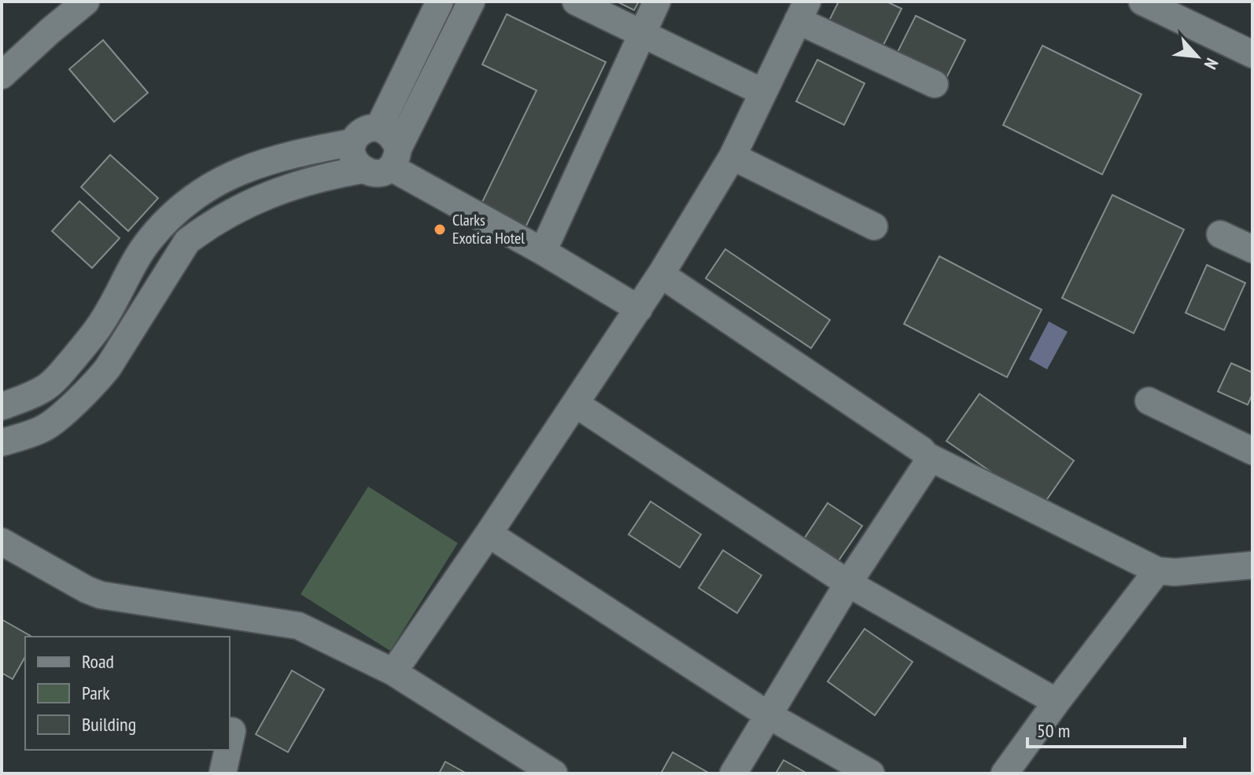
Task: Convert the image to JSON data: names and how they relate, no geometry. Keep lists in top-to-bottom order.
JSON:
{
  "places": ["Clarks Exotica Hotel"],
  "legend": ["Road", "Park", "Building"],
  "scale_bar": "50 m",
  "north": "bottom right"
}
